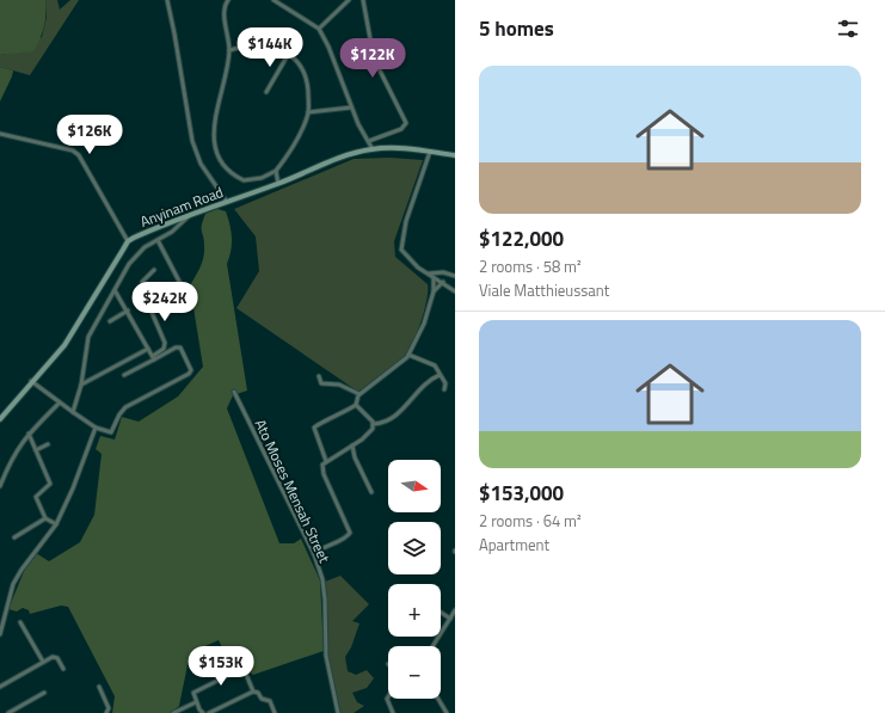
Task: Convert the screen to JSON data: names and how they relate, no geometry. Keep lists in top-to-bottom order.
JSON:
{
  "streets": {
    "street": ["Anyinam Road", "Ato Moses Mensah Street"]
  },
  "north": "right",
  "page": {
    "heading": "5 homes",
    "price": [
      "$144K",
      "$122K",
      "$126K",
      "$242K",
      "$153K"
    ],
    "list": [
      {
        "name": "$122,000",
        "note": "2 rooms · 58 m² · Viale Matthieussant"
      },
      {
        "name": "$153,000",
        "note": "2 rooms · 64 m² · Apartment"
      }
    ],
    "map_buttons": ["+", "−"]
  }
}
